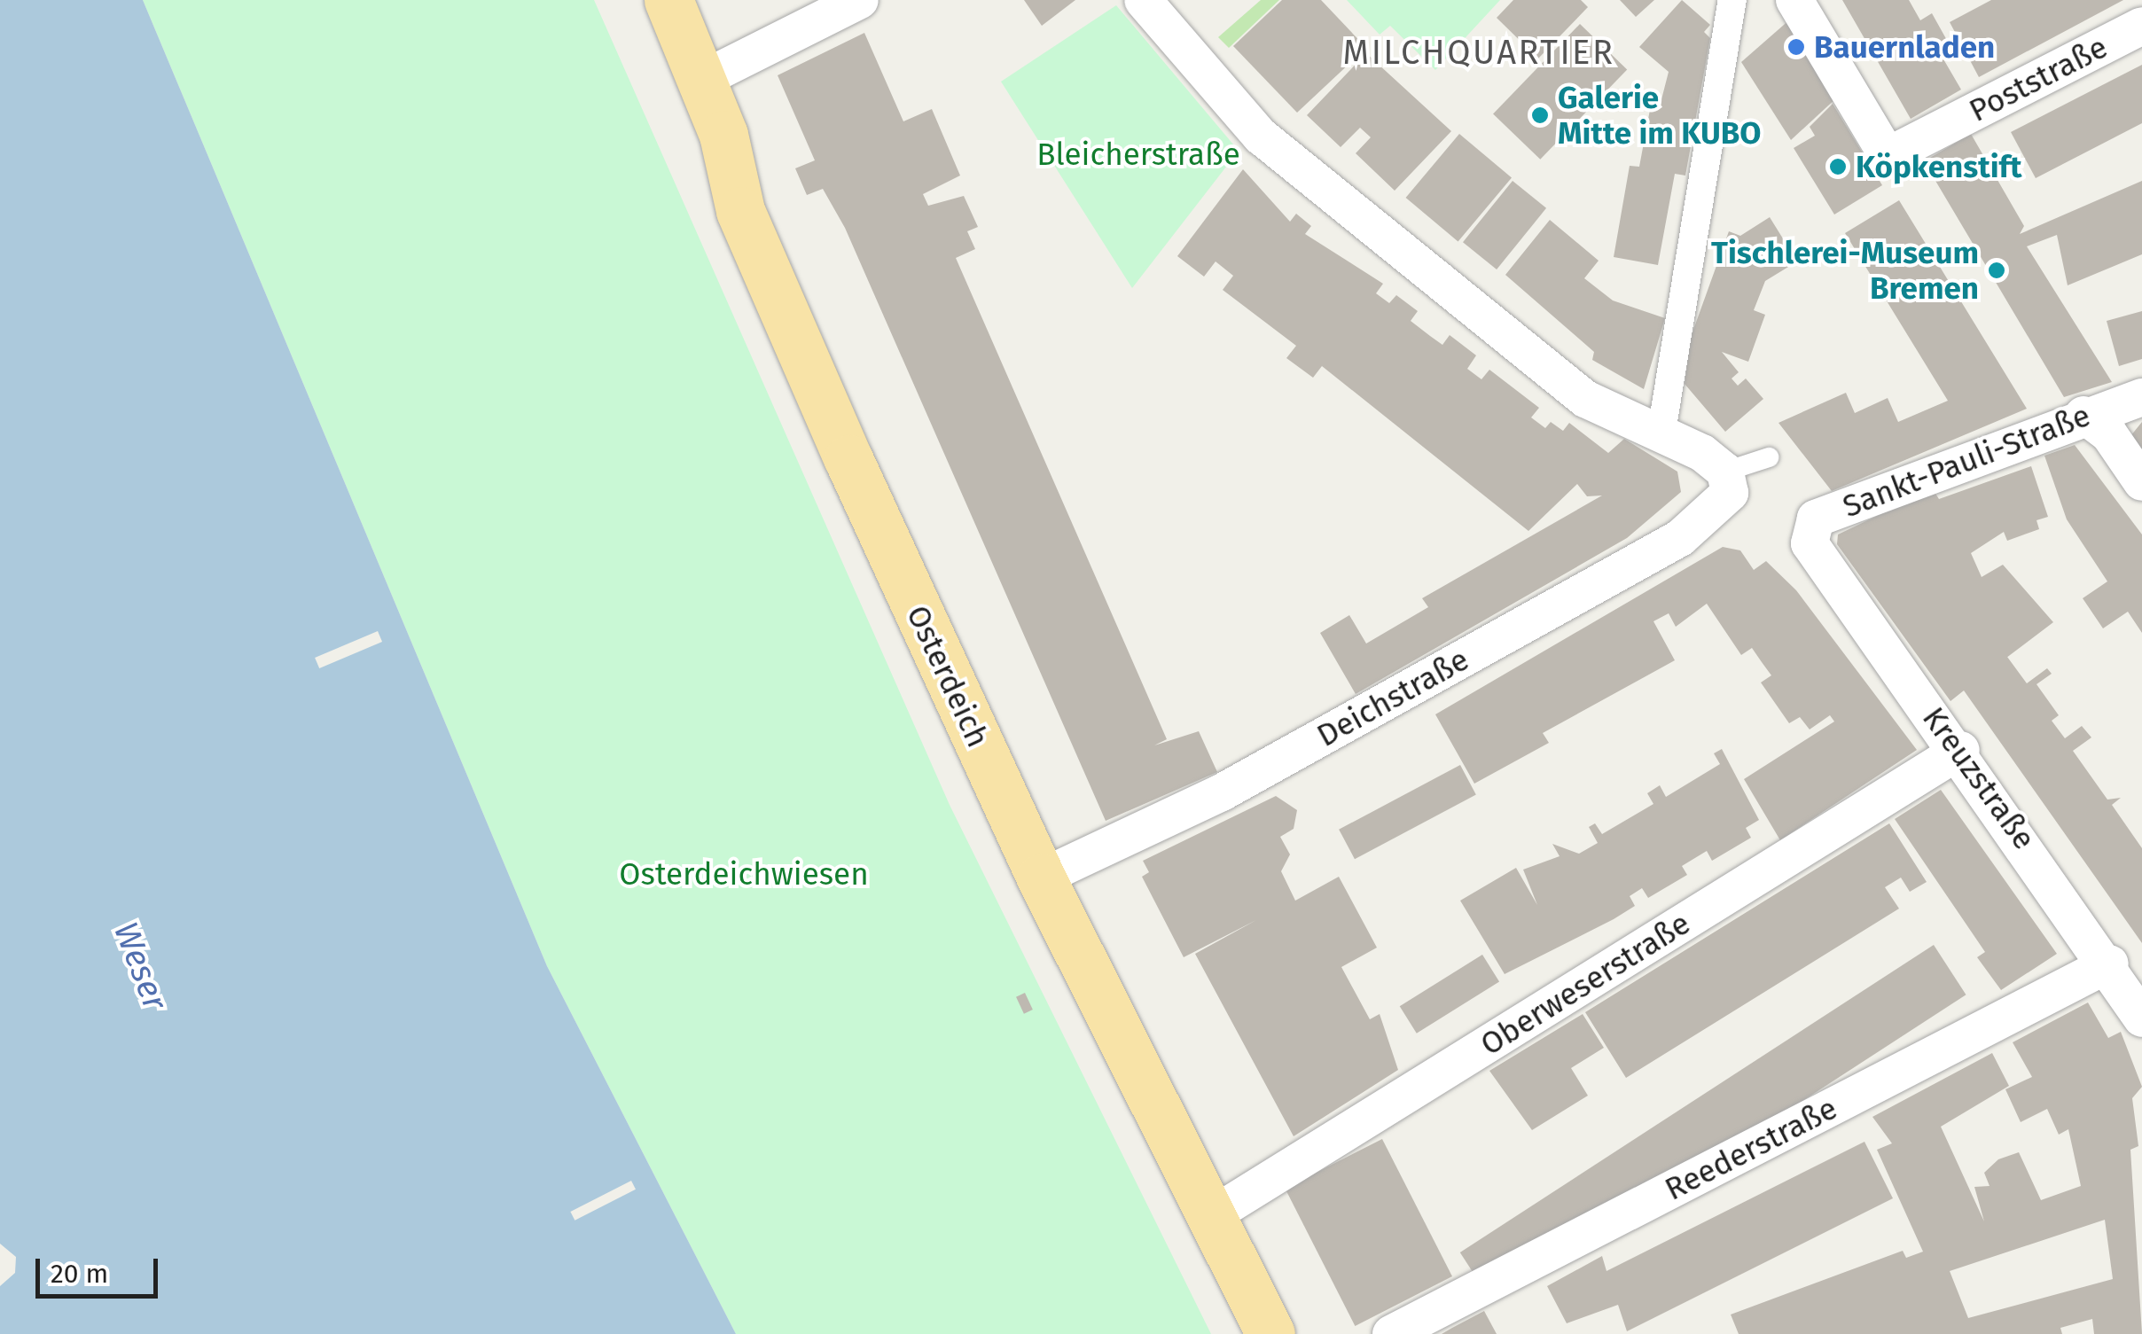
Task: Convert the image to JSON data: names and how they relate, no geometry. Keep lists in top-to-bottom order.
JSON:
{
  "streets": {
    "main road": ["Osterdeich"],
    "street": [
      "Poststraße",
      "Sankt-Pauli-Straße",
      "Deichstraße",
      "Kreuzstraße",
      "Oberweserstraße",
      "Reederstraße"
    ]
  },
  "crossings": [
    ["Sankt-Pauli-Straße", "Kreuzstraße"],
    ["Osterdeich", "Deichstraße"],
    ["Osterdeich", "Oberweserstraße"],
    ["Kreuzstraße", "Oberweserstraße"],
    ["Kreuzstraße", "Reederstraße"]
  ],
  "districts": ["MILCHQUARTIER"],
  "water": ["Weser"],
  "parks": ["Bleicherstraße", "Osterdeichwiesen"],
  "places": [
    "Bauernladen",
    "Galerie Mitte im KUBO",
    "Köpkenstift",
    "Tischlerei-Museum Bremen"
  ],
  "scale_bar": "20 m"
}
